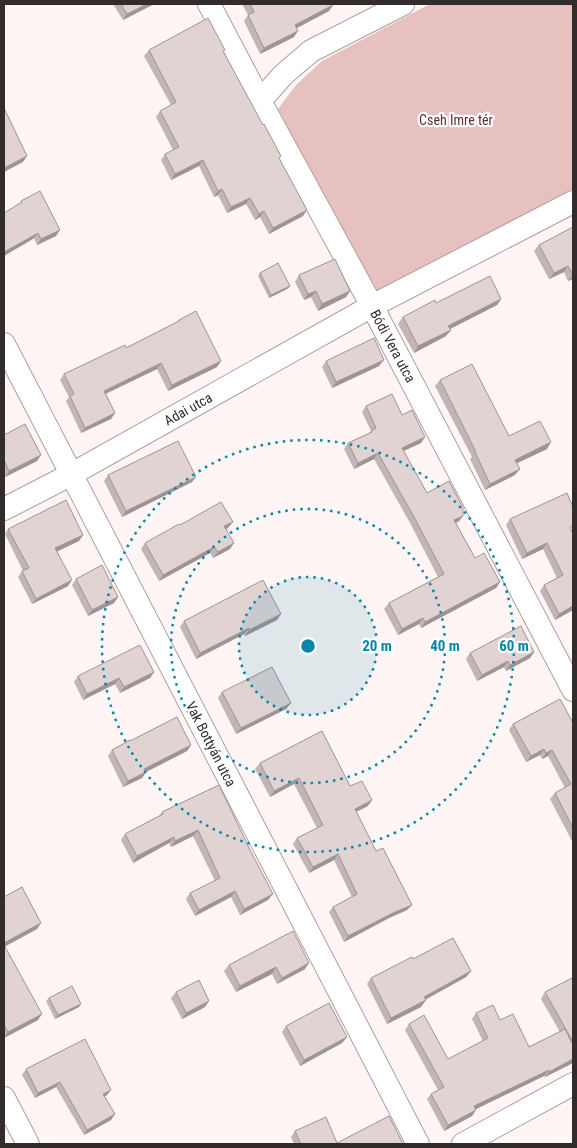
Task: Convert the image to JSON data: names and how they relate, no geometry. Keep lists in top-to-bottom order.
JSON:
{
  "streets": {
    "street": ["Bódi Vera utca", "Adai utca", "Vak Bottyán utca"]
  },
  "crossings": [
    ["Bódi Vera utca", "Adai utca"],
    ["Adai utca", "Vak Bottyán utca"]
  ],
  "parks": ["Cseh Imre tér"],
  "rings": ["20 m", "40 m", "60 m"]
}
